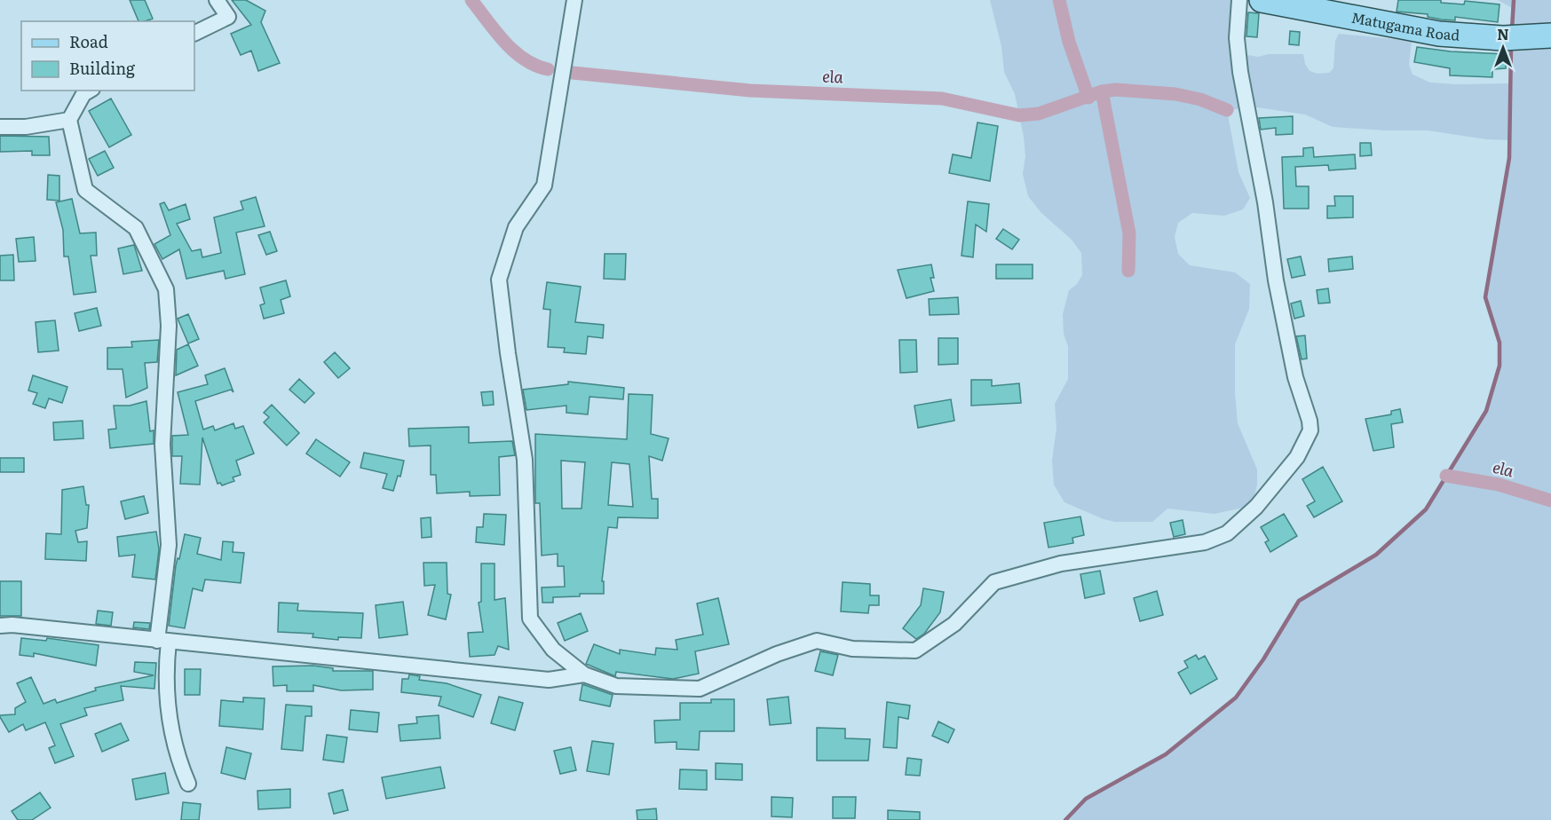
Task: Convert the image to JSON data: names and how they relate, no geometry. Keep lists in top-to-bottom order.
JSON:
{
  "streets": {
    "main road": ["Matugama Road"]
  },
  "water": ["ela"],
  "legend": ["Road", "Building"],
  "north": "top"
}
